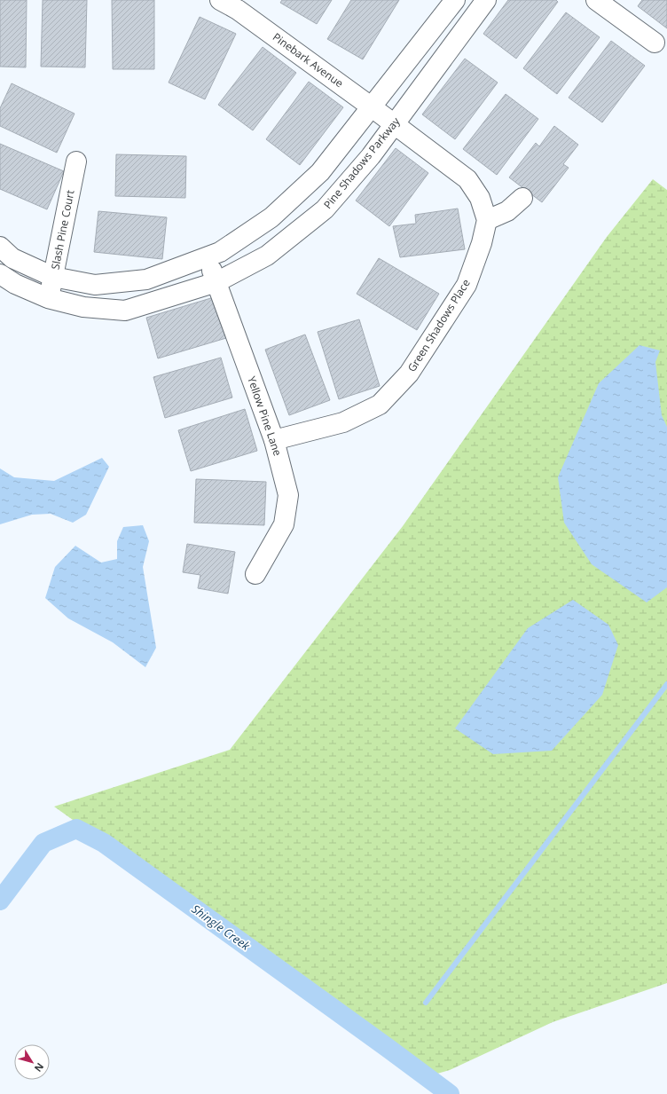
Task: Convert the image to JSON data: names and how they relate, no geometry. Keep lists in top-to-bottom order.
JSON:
{
  "streets": {
    "lane": [
      "Pinebark Avenue",
      "Pine Shadows Parkway",
      "Slash Pine Court",
      "Green Shadows Place",
      "Yellow Pine Lane"
    ]
  },
  "crossings": [
    ["Pinebark Avenue", "Pine Shadows Parkway"],
    ["Pine Shadows Parkway", "Slash Pine Court"],
    ["Pine Shadows Parkway", "Yellow Pine Lane"],
    ["Green Shadows Place", "Yellow Pine Lane"]
  ],
  "water": ["Shingle Creek"],
  "north": "bottom right"
}
